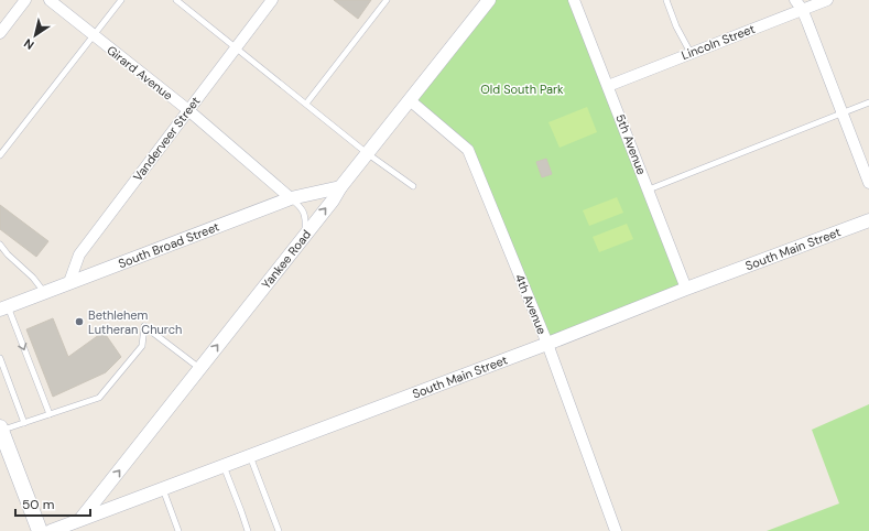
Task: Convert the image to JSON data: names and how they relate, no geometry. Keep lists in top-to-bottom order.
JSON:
{
  "streets": {
    "street": [
      "Lincoln Street",
      "Girard Avenue",
      "Vanderveer Street",
      "5th Avenue",
      "South Broad Street",
      "South Main Street",
      "Yankee Road",
      "4th Avenue"
    ]
  },
  "crossings": [
    ["Lincoln Street", "5th Avenue"],
    ["Girard Avenue", "Vanderveer Street"],
    ["Girard Avenue", "South Broad Street"],
    ["Vanderveer Street", "South Broad Street"],
    ["5th Avenue", "South Main Street"],
    ["South Broad Street", "Yankee Road"],
    ["South Main Street", "Yankee Road"],
    ["South Main Street", "4th Avenue"],
    ["Yankee Road", "4th Avenue"]
  ],
  "one_way": ["Yankee Road"],
  "parks": ["Old South Park"],
  "places": ["Bethlehem Lutheran Church"],
  "scale_bar": "50 m",
  "north": "bottom left"
}
